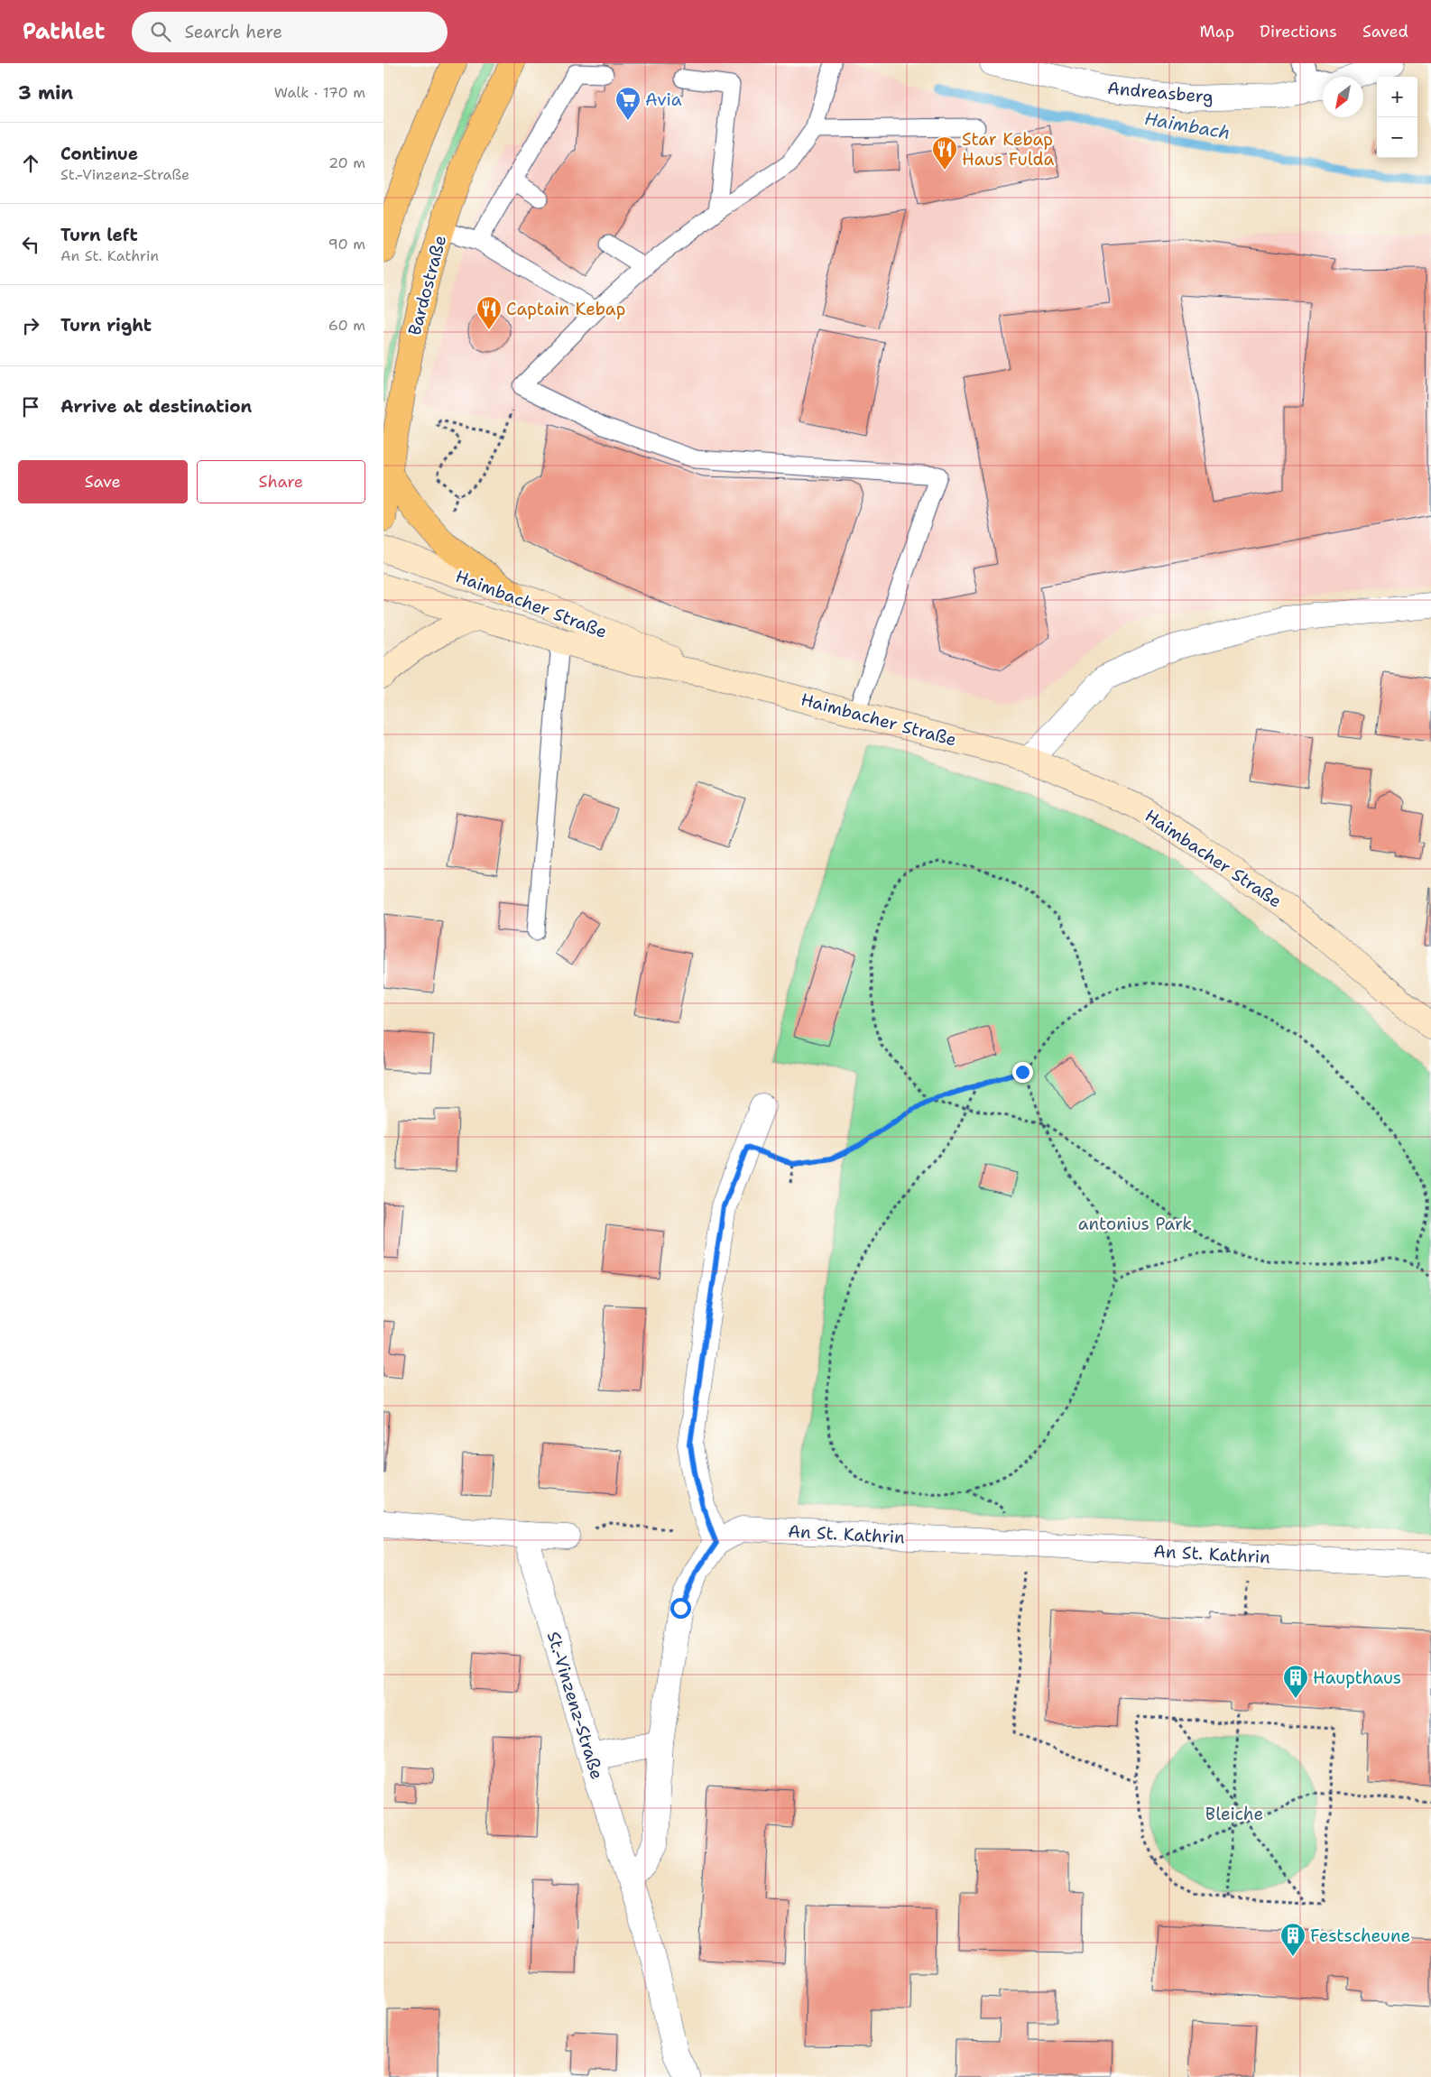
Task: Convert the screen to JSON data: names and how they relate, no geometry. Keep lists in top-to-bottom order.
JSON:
{
  "streets": {
    "main road": ["Bardostraße", "Haimbacher Straße"],
    "street": ["Andreasberg", "An St. Kathrin", "St.-Vinzenz-Straße"]
  },
  "water": ["Haimbach"],
  "parks": ["antonius Park", "Bleiche"],
  "places": {
    "supermarket": ["Avia"],
    "restaurant": ["Star Kebap Haus Fulda", "Captain Kebap"],
    "building": ["Haupthaus", "Festscheune"]
  },
  "north": "bottom left",
  "page": {
    "header": "Pathlet",
    "search": "Search here",
    "nav": ["Map", "Directions", "Saved"],
    "heading": ["3 min", "Walk · 170 m"],
    "map_buttons": ["+", "−"],
    "list": [
      ["Continue", "St.-Vinzenz-Straße", "20 m"],
      ["Turn left", "An St. Kathrin", "90 m"],
      ["Turn right", "60 m"],
      "Arrive at destination"
    ],
    "buttons": ["Save", "Share"]
  }
}
